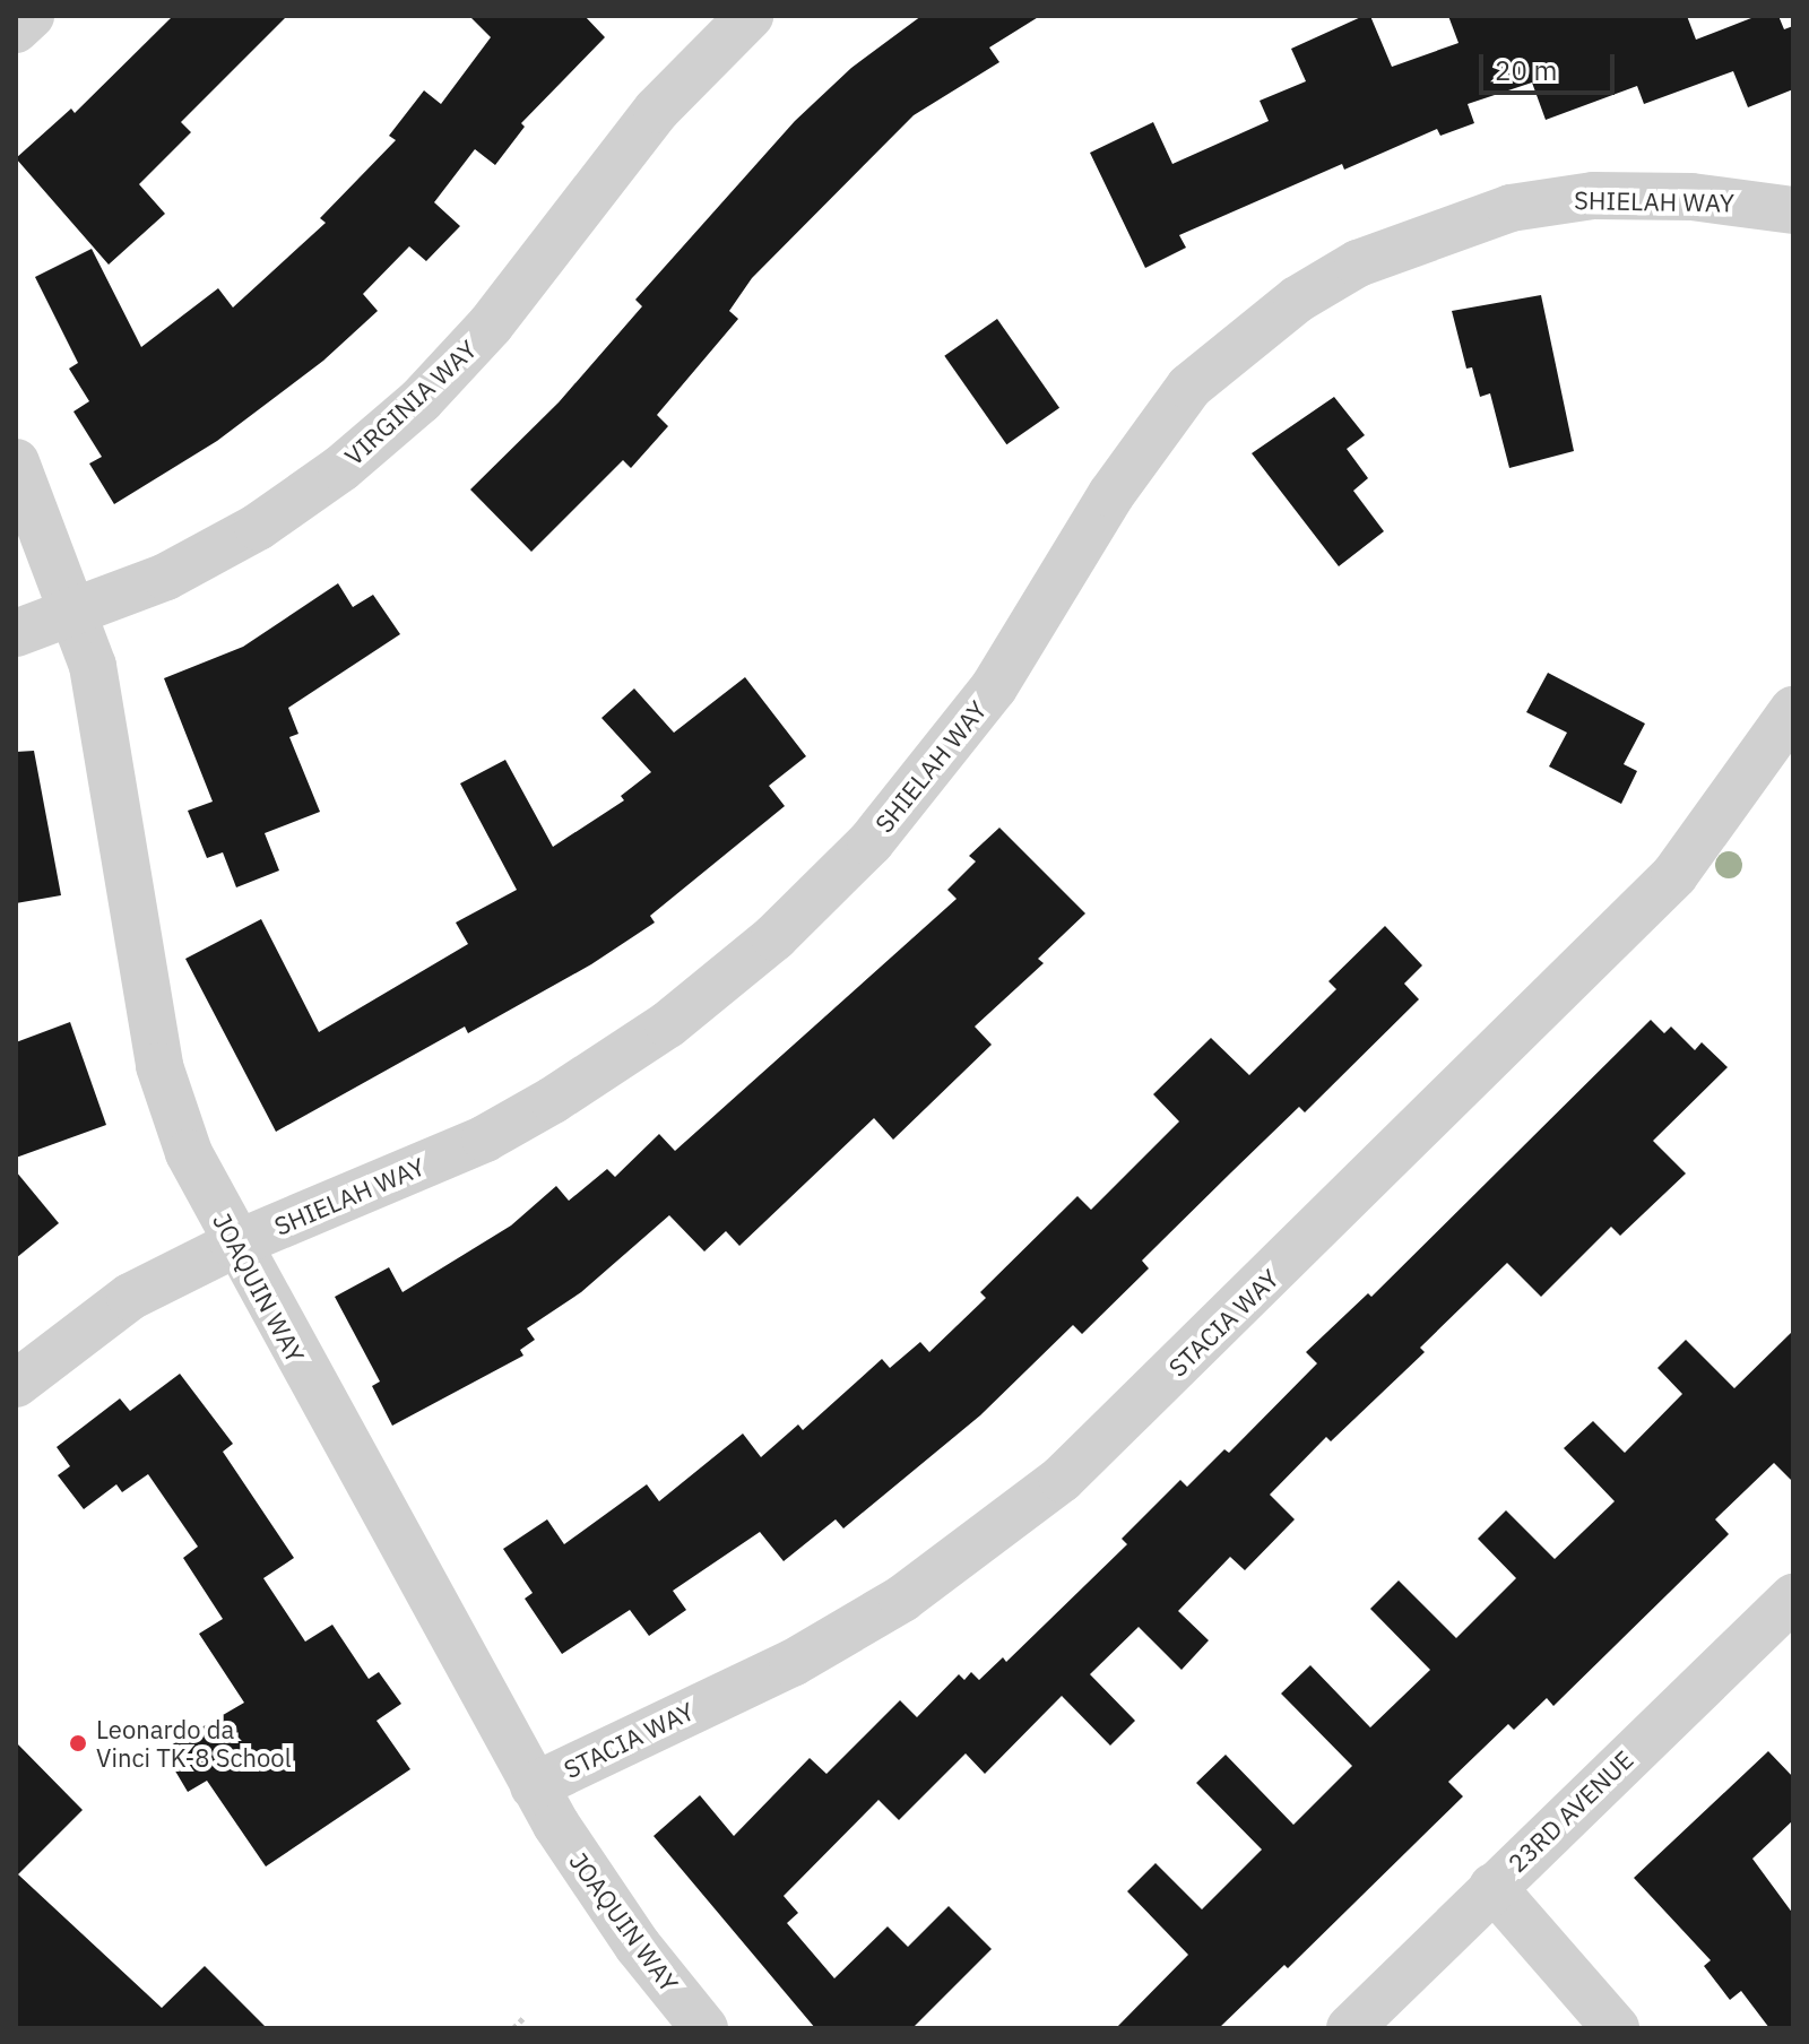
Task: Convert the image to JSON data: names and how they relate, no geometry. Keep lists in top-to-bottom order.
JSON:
{
  "streets": {
    "street": [
      "SHIELAH WAY",
      "VIRGINIA WAY",
      "JOAQUIN WAY",
      "STACIA WAY",
      "23RD AVENUE"
    ]
  },
  "crossings": [
    ["SHIELAH WAY", "JOAQUIN WAY"],
    ["VIRGINIA WAY", "JOAQUIN WAY"],
    ["JOAQUIN WAY", "STACIA WAY"]
  ],
  "places": ["Leonardo da Vinci TK-8 School"],
  "scale_bar": "20 m"
}
